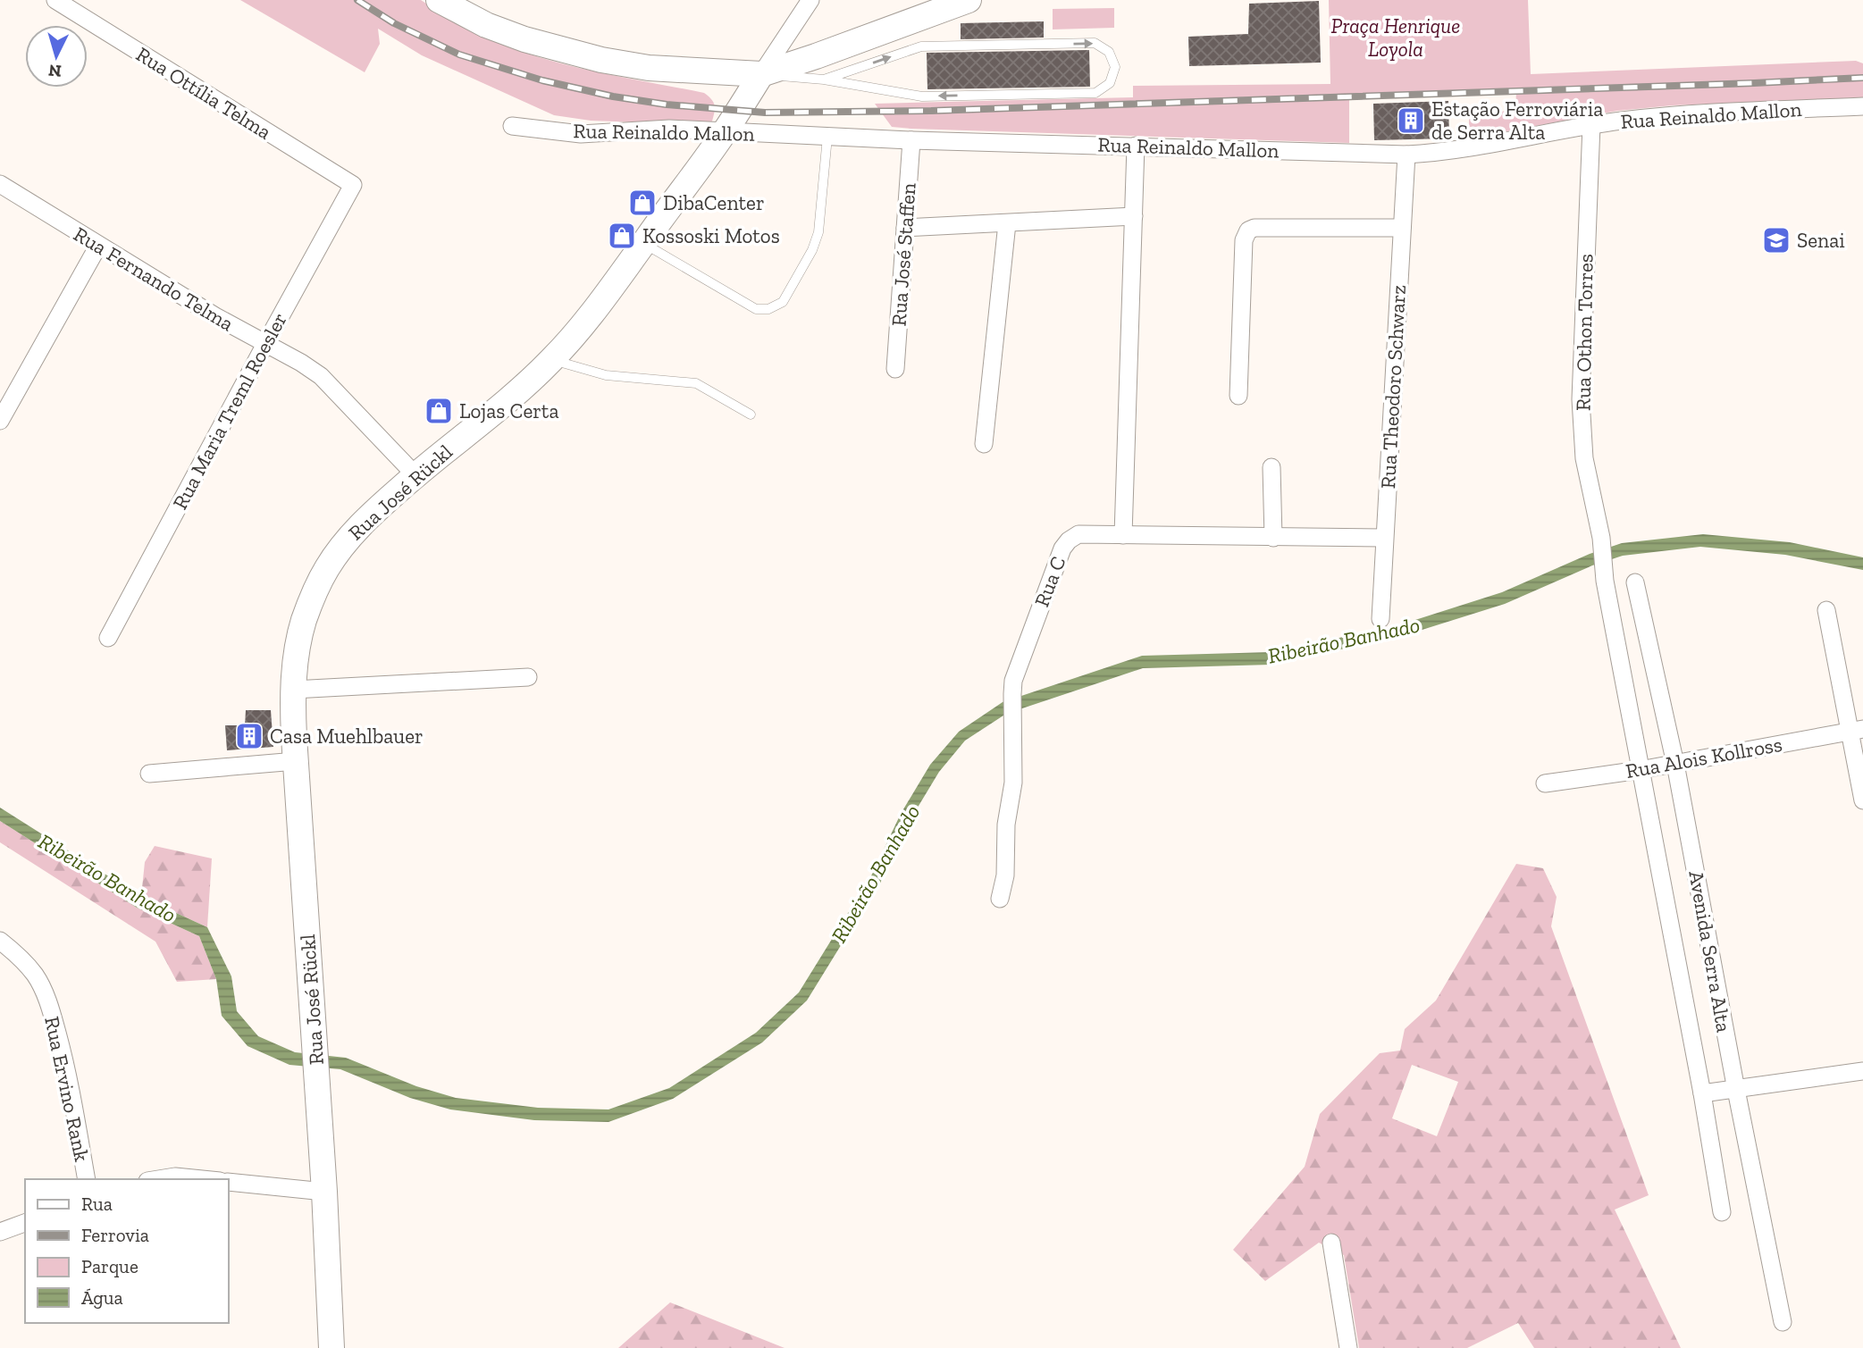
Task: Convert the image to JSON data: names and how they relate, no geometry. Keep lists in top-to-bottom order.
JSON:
{
  "streets": {
    "main road": ["Rua José Rückl"],
    "street": [
      "Rua Ottília Telma",
      "Rua Reinaldo Mallon",
      "Rua José Staffen",
      "Rua Fernando Telma",
      "Rua Othon Torres",
      "Rua Theodoro Schwarz",
      "Rua Maria Treml Roesler",
      "Rua C",
      "Rua Alois Kollross",
      "Avenida Serra Alta",
      "Rua Ervino Rank"
    ]
  },
  "crossings": [
    ["Rua Ottília Telma", "Rua Maria Treml Roesler"],
    ["Rua Reinaldo Mallon", "Rua José Staffen"],
    ["Rua Reinaldo Mallon", "Rua Othon Torres"],
    ["Rua Reinaldo Mallon", "Rua Theodoro Schwarz"],
    ["Rua Reinaldo Mallon", "Rua José Rückl"],
    ["Rua Fernando Telma", "Rua Maria Treml Roesler"],
    ["Rua Fernando Telma", "Rua José Rückl"],
    ["Rua Othon Torres", "Avenida Serra Alta"],
    ["Rua Theodoro Schwarz", "Rua C"],
    ["Rua Alois Kollross", "Avenida Serra Alta"]
  ],
  "water": ["Ribeirão Banhado"],
  "parks": ["Praça Henrique Loyola"],
  "places": {
    "building": ["Estação Ferroviária de Serra Alta", "Casa Muehlbauer"],
    "shop": ["DibaCenter", "Kossoski Motos", "Lojas Certa"],
    "school or university": ["Senai"]
  },
  "legend": [
    "Rua",
    "Ferrovia",
    "Parque",
    "Água"
  ],
  "north": "bottom"
}
